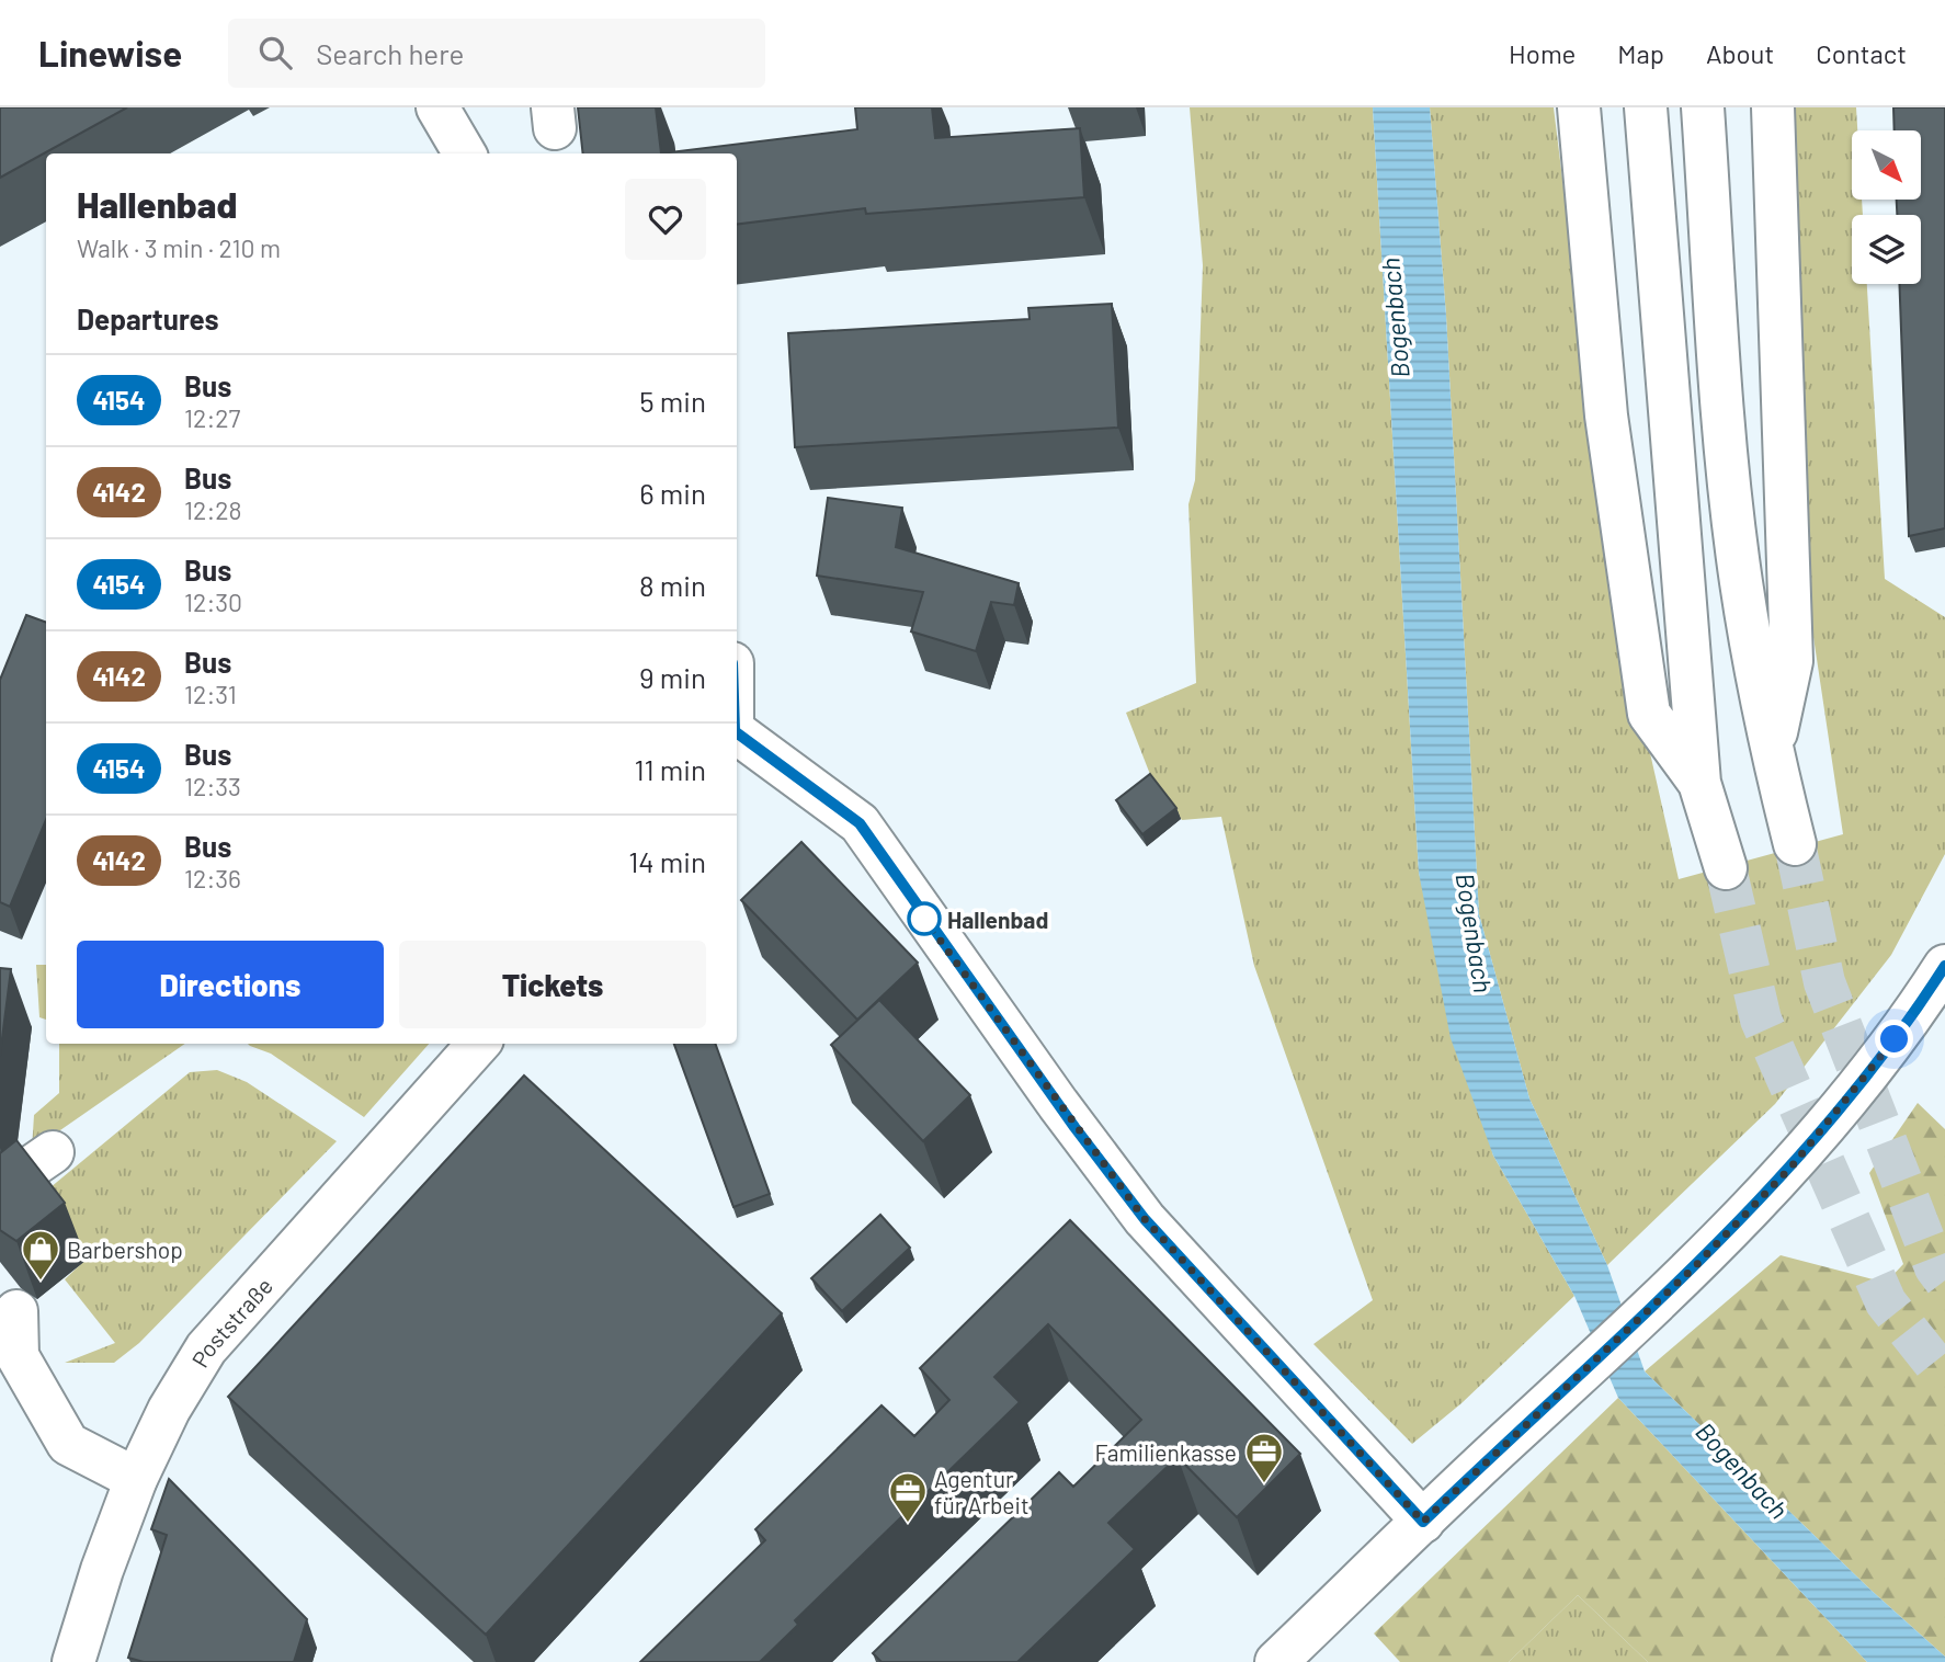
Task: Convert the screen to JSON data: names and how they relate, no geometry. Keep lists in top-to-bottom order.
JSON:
{
  "streets": {
    "main road": ["Poststraße"]
  },
  "water": ["Bogenbach"],
  "places": {
    "other": ["Hallenbad"],
    "shop": ["Barbershop"],
    "office": ["Familienkasse", "Agentur für Arbeit"]
  },
  "lines": ["bus line 4154"],
  "north": "bottom right",
  "page": {
    "header": "Linewise",
    "search": "Search here",
    "nav": [
      "Home",
      "Map",
      "About",
      "Contact"
    ],
    "heading": [
      ["Hallenbad", "Walk · 3 min · 210 m"],
      "Departures"
    ],
    "list": [
      {
        "mark": "4154",
        "name": "Bus",
        "note": "12:27",
        "value": "5 min"
      },
      {
        "mark": "4142",
        "name": "Bus",
        "note": "12:28",
        "value": "6 min"
      },
      {
        "mark": "4154",
        "name": "Bus",
        "note": "12:30",
        "value": "8 min"
      },
      {
        "mark": "4142",
        "name": "Bus",
        "note": "12:31",
        "value": "9 min"
      },
      {
        "mark": "4154",
        "name": "Bus",
        "note": "12:33",
        "value": "11 min"
      },
      {
        "mark": "4142",
        "name": "Bus",
        "note": "12:36",
        "value": "14 min"
      }
    ],
    "buttons": ["Directions", "Tickets"]
  }
}
